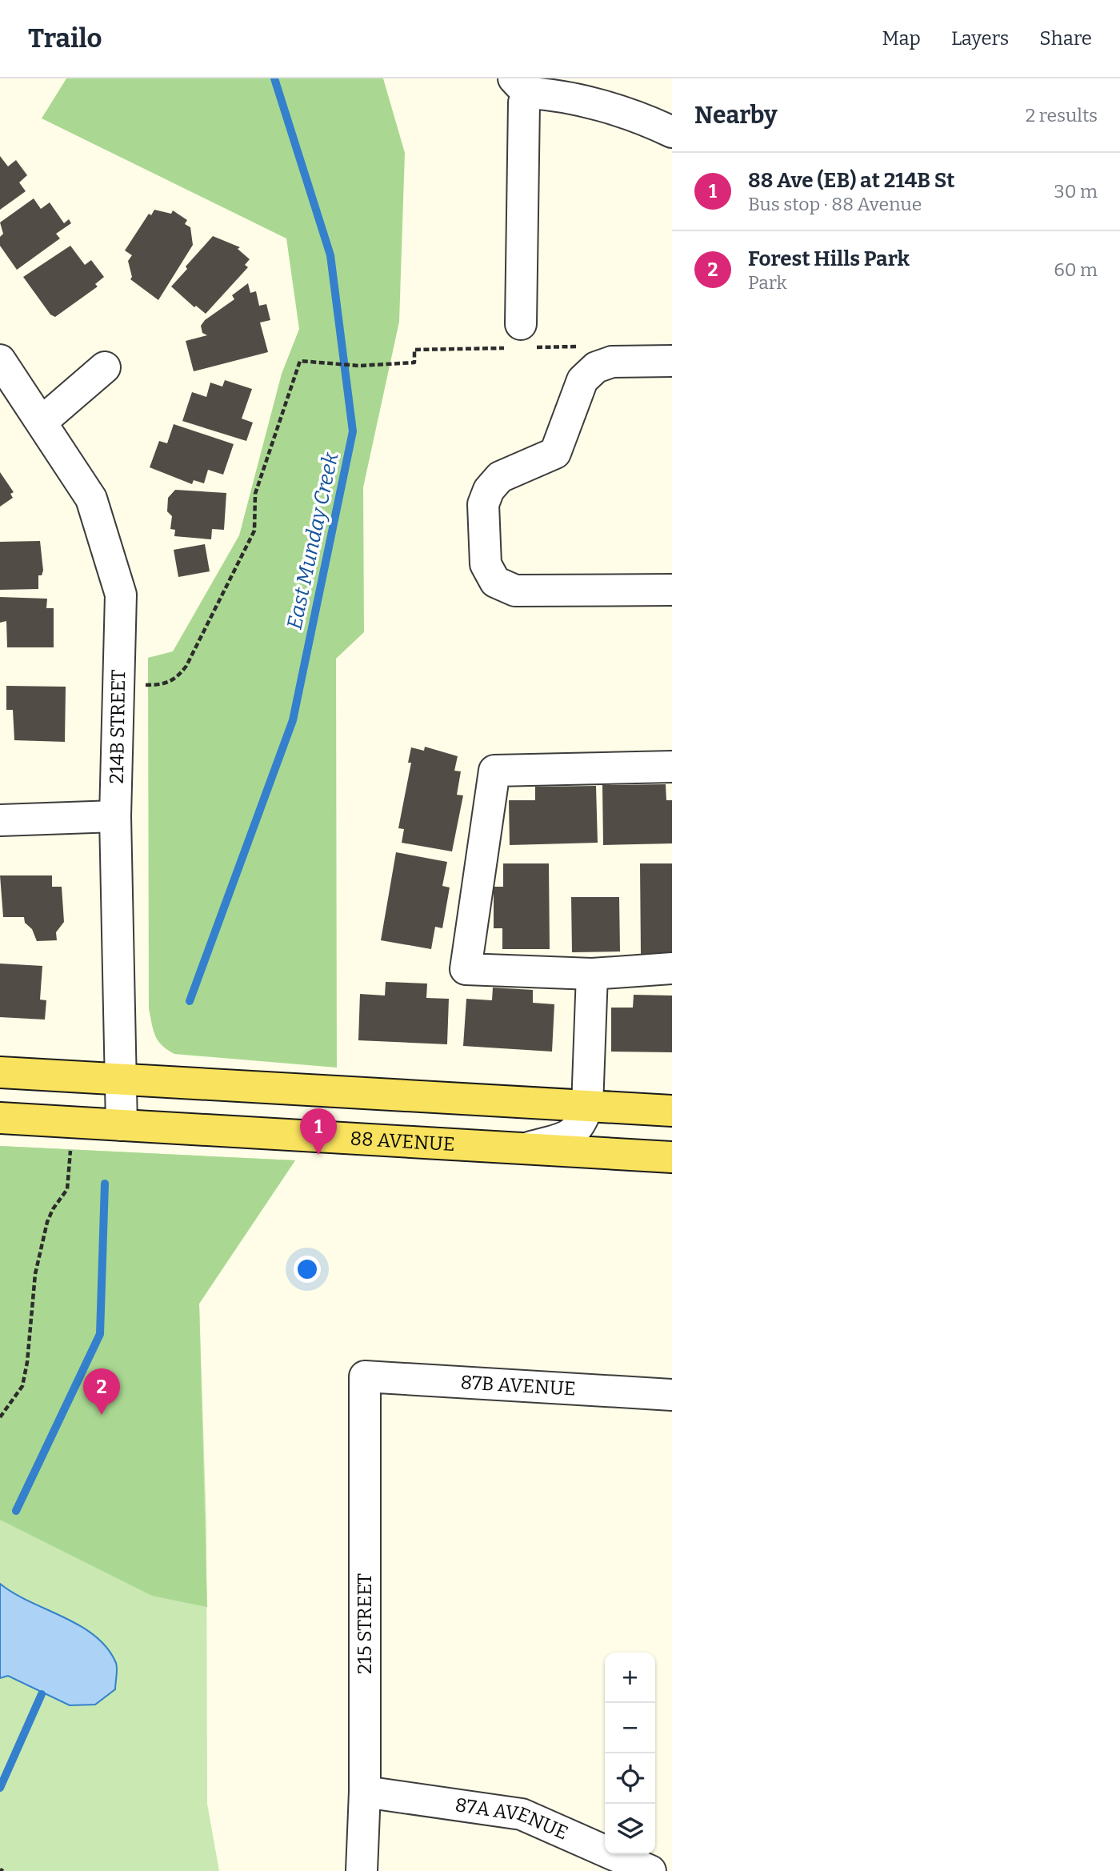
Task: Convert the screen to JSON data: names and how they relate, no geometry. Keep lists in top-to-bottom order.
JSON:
{
  "streets": {
    "main road": ["88 AVENUE"],
    "street": [
      "214B STREET",
      "87B AVENUE",
      "215 STREET",
      "87A AVENUE"
    ]
  },
  "crossings": [
    ["214B STREET", "88 AVENUE"],
    ["87B AVENUE", "215 STREET"],
    ["215 STREET", "87A AVENUE"]
  ],
  "water": ["East Munday Creek"],
  "page": {
    "header": "Trailo",
    "nav": ["Map", "Layers", "Share"],
    "heading": ["Nearby", "2 results"],
    "list": [
      {
        "mark": "1",
        "name": "88 Ave (EB) at 214B St",
        "note": "Bus stop · 88 Avenue",
        "value": "30 m"
      },
      {
        "mark": "2",
        "name": "Forest Hills Park",
        "note": "Park",
        "value": "60 m"
      }
    ],
    "pins": ["1", "2"],
    "map_buttons": ["+", "−"]
  }
}
